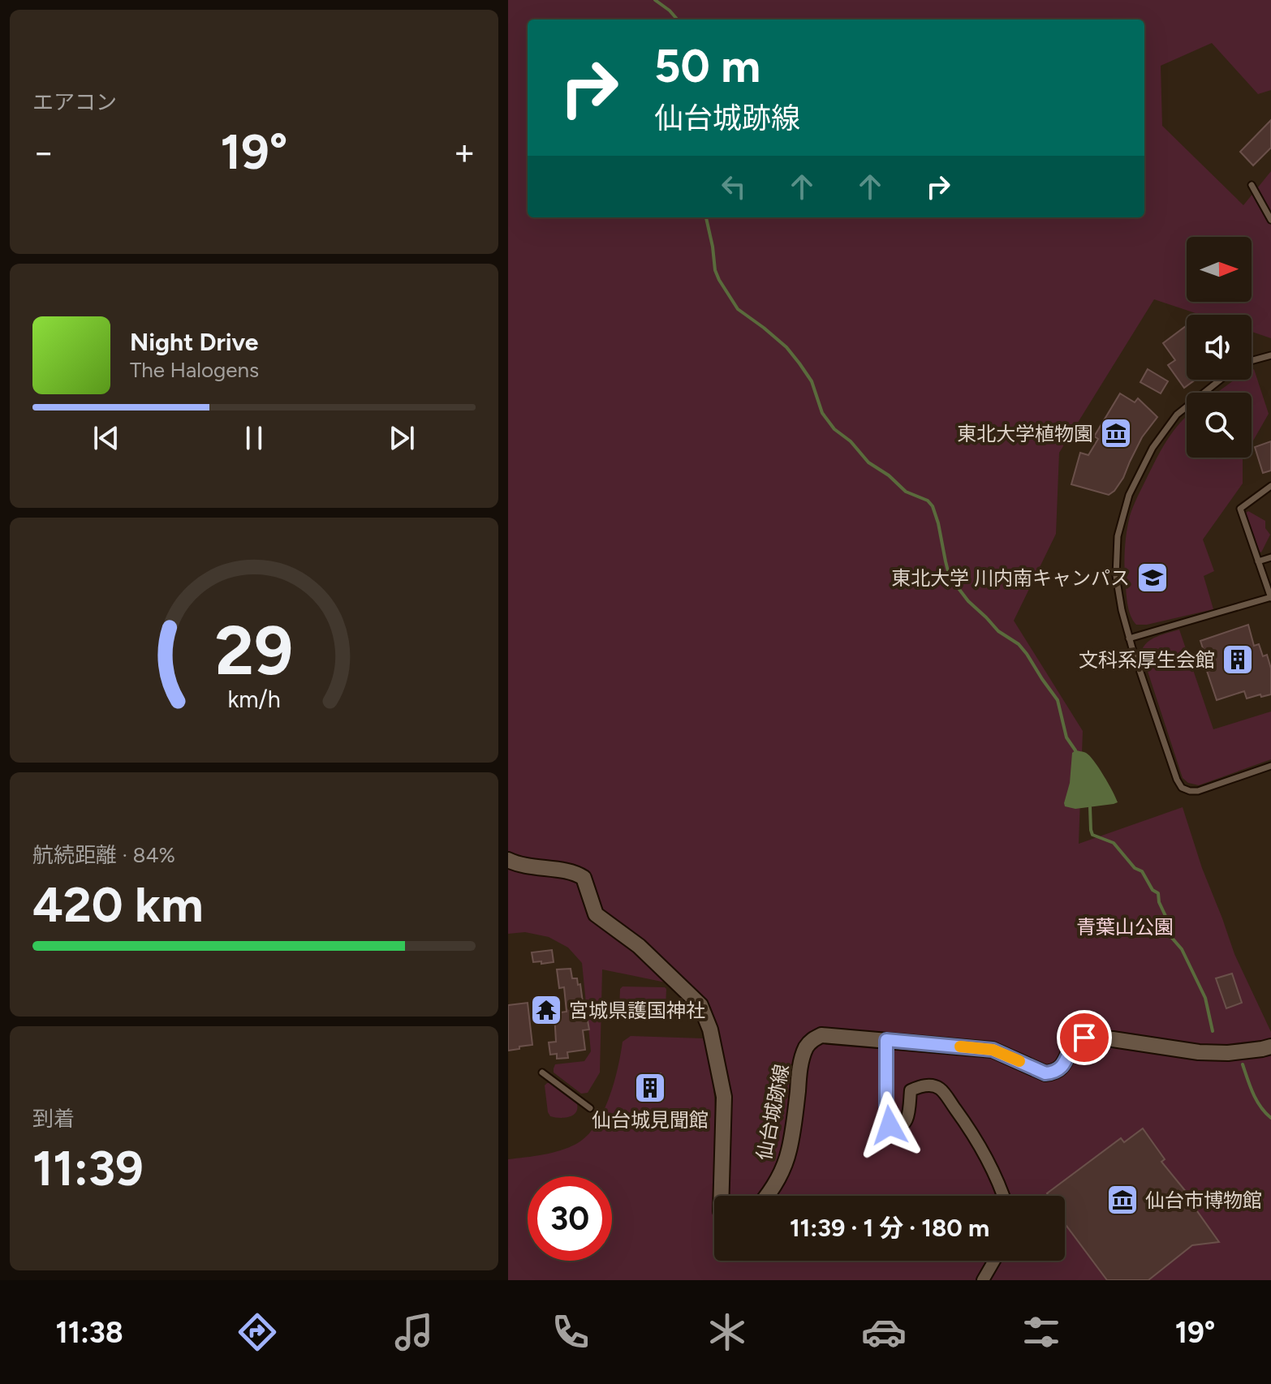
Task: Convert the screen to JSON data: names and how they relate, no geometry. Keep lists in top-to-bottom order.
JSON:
{
  "streets": {
    "street": ["仙台城跡線"]
  },
  "parks": ["青葉山公園"],
  "places": {
    "museum": ["東北大学植物園", "仙台市博物館"],
    "school or university": ["東北大学 川内南キャンパス"],
    "building": ["文科系厚生会館", "仙台城見聞館"],
    "temple": ["宮城県護国神社"]
  },
  "north": "right",
  "page": {
    "tile": [
      "エアコン",
      ["航続距離 · 84%", "420 km"],
      ["到着", "11:39"]
    ],
    "turn": ["50 m", "仙台城跡線"],
    "heat": ["−", "19°", "+"],
    "song": ["Night Drive", "The Halogens"],
    "limit": "30",
    "trip": "11:39 · 1 分 · 180 m",
    "tabs": ["11:38", "19°"],
    "gauge": ["29", "km/h"]
  }
}
